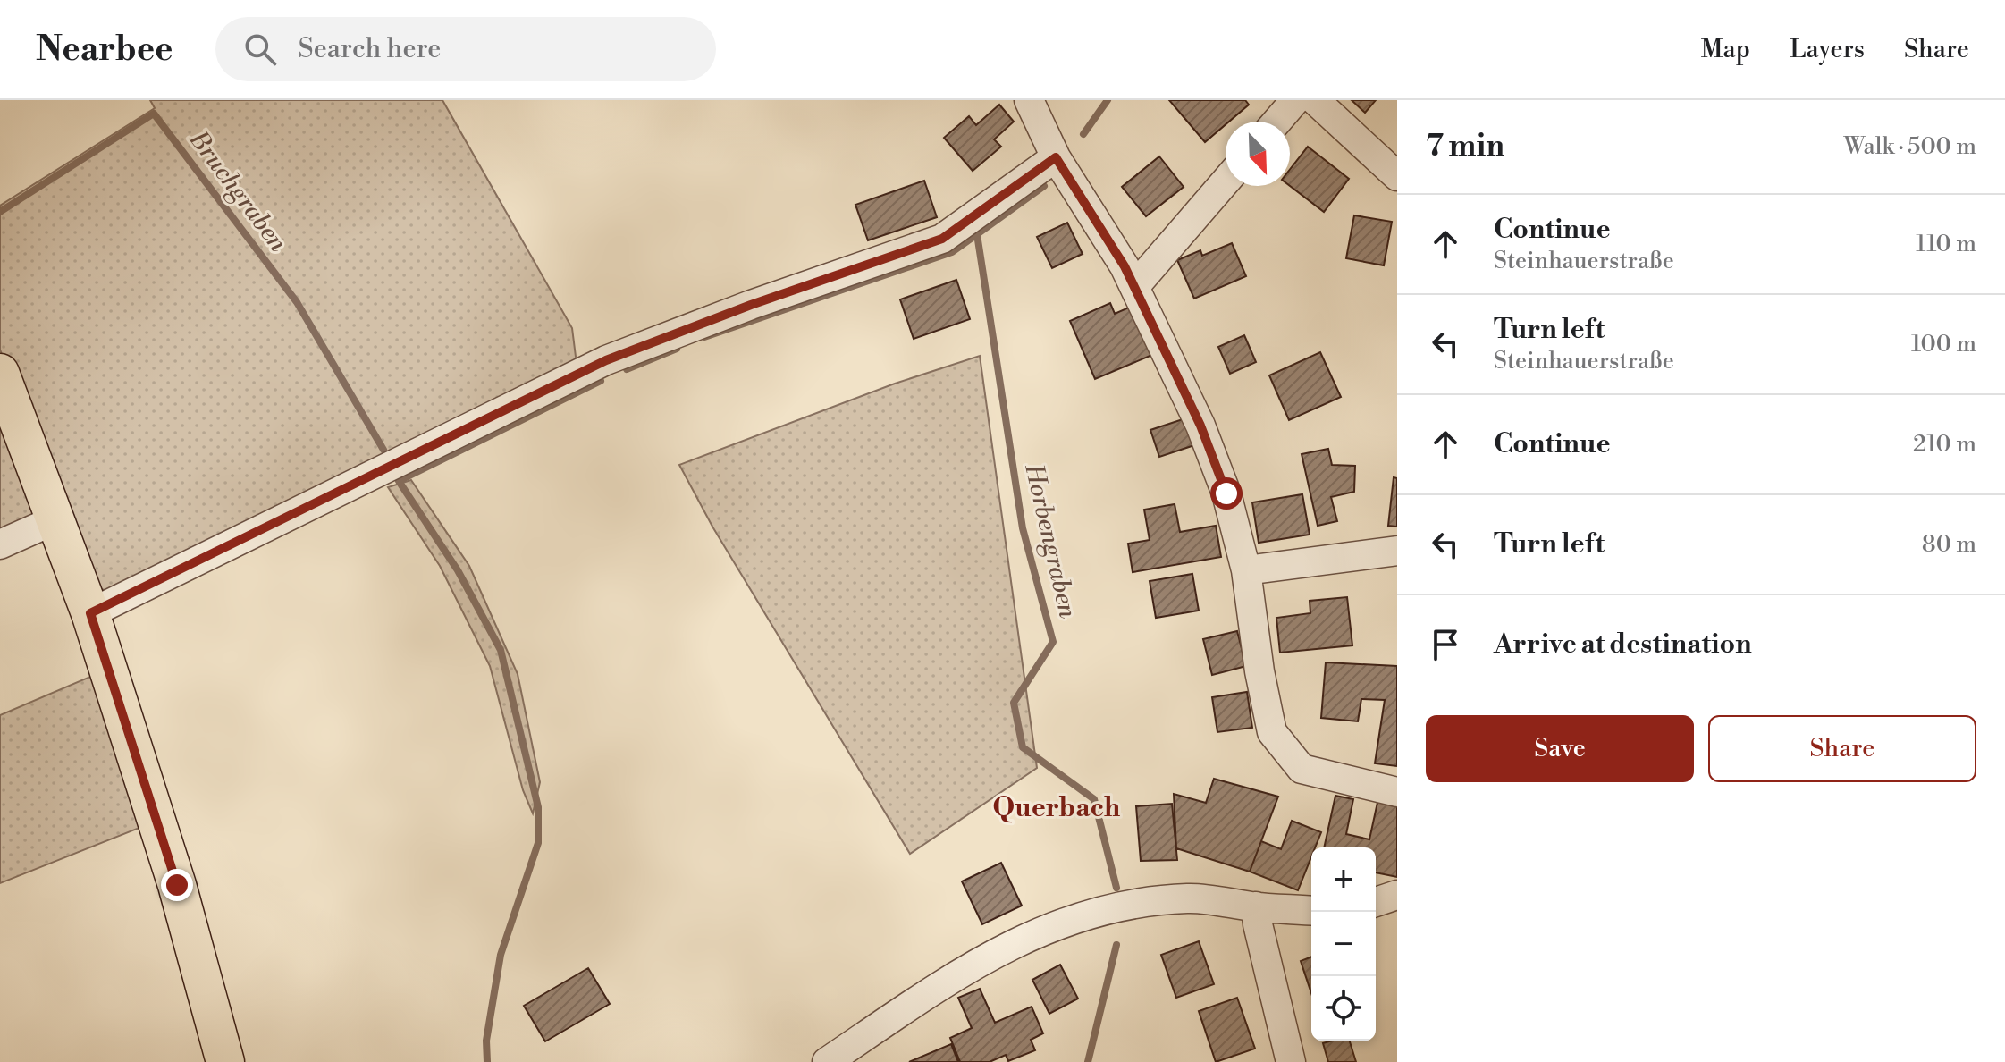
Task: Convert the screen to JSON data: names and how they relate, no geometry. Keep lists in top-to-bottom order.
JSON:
{
  "districts": ["Querbach"],
  "water": ["Bruchgraben", "Horbengraben"],
  "north": "bottom right",
  "page": {
    "header": "Nearbee",
    "search": "Search here",
    "nav": ["Map", "Layers", "Share"],
    "heading": ["7 min", "Walk · 500 m"],
    "list": [
      ["Continue", "Steinhauerstraße", "110 m"],
      ["Turn left", "Steinhauerstraße", "100 m"],
      ["Continue", "210 m"],
      ["Turn left", "80 m"],
      "Arrive at destination"
    ],
    "buttons": ["Save", "Share"],
    "map_buttons": ["+", "−"]
  }
}
